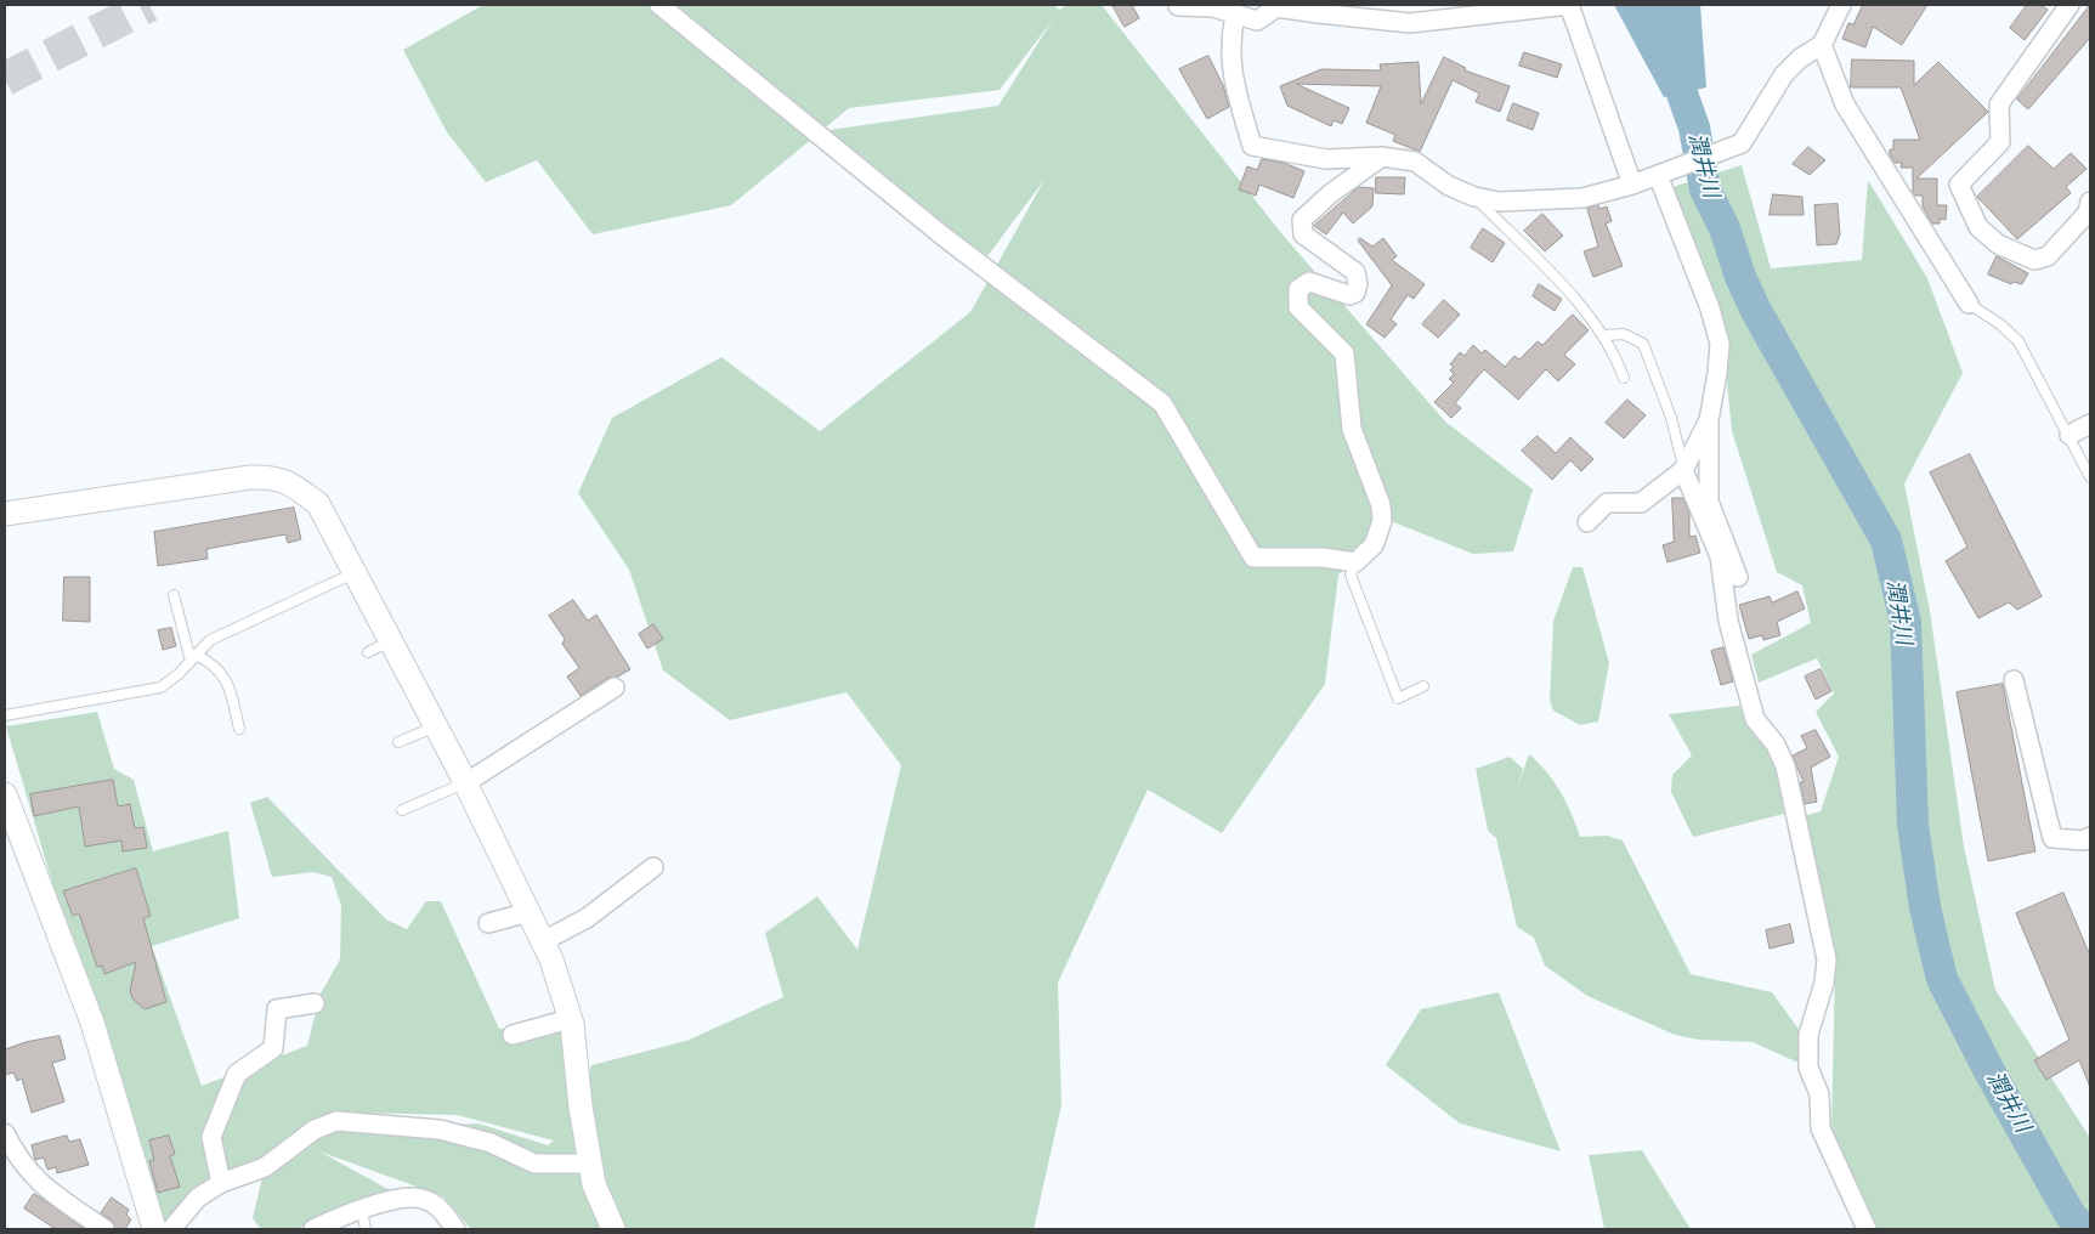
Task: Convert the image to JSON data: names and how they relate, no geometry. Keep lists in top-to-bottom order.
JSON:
{
  "water": ["潤井川"]
}
